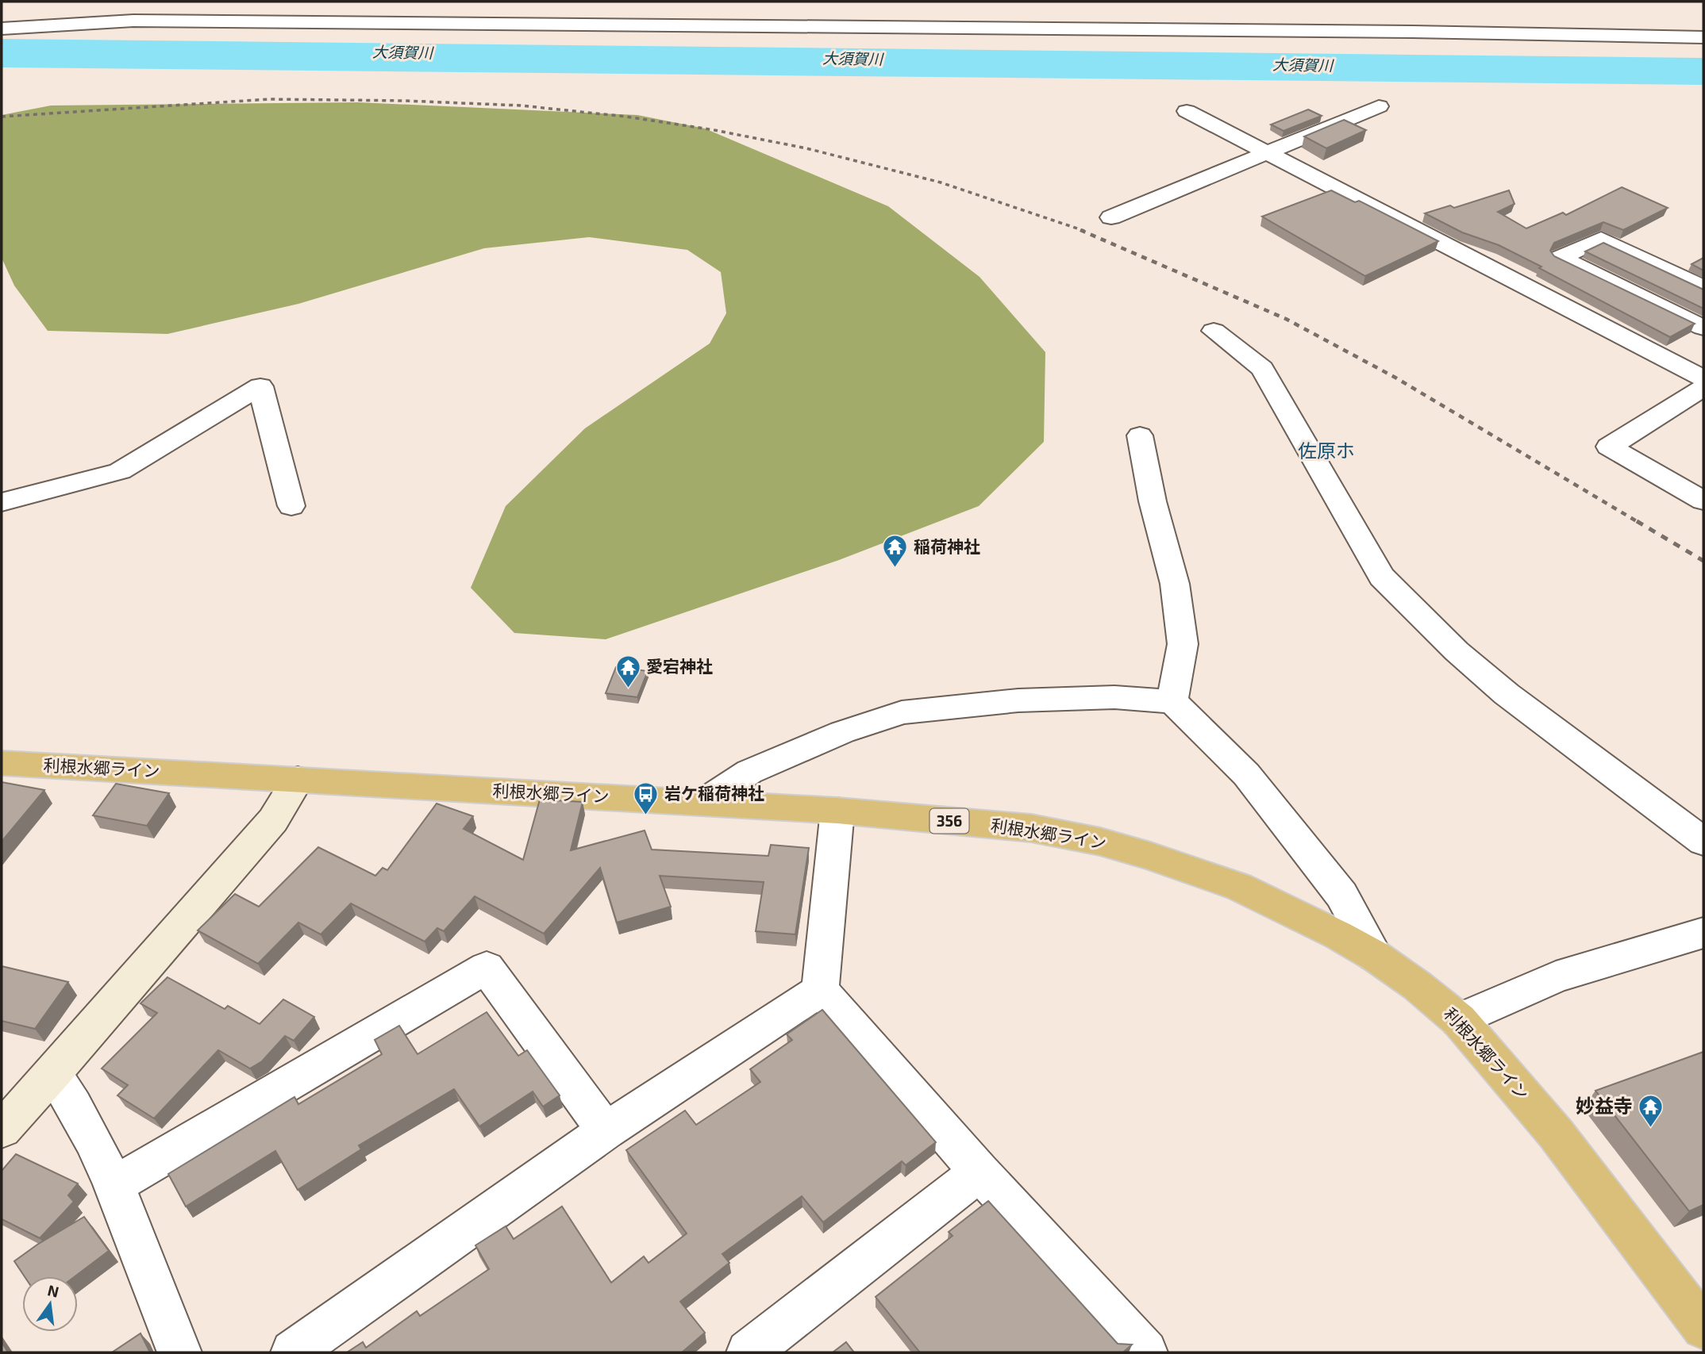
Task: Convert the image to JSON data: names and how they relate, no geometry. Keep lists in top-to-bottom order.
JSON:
{
  "streets": {
    "highway": ["利根水郷ライン", "356"]
  },
  "districts": ["佐原ホ"],
  "water": ["大須賀川"],
  "places": {
    "temple": ["稲荷神社", "愛宕神社", "妙益寺"],
    "bus stop": ["岩ケ稲荷神社"]
  },
  "north": "top"
}
